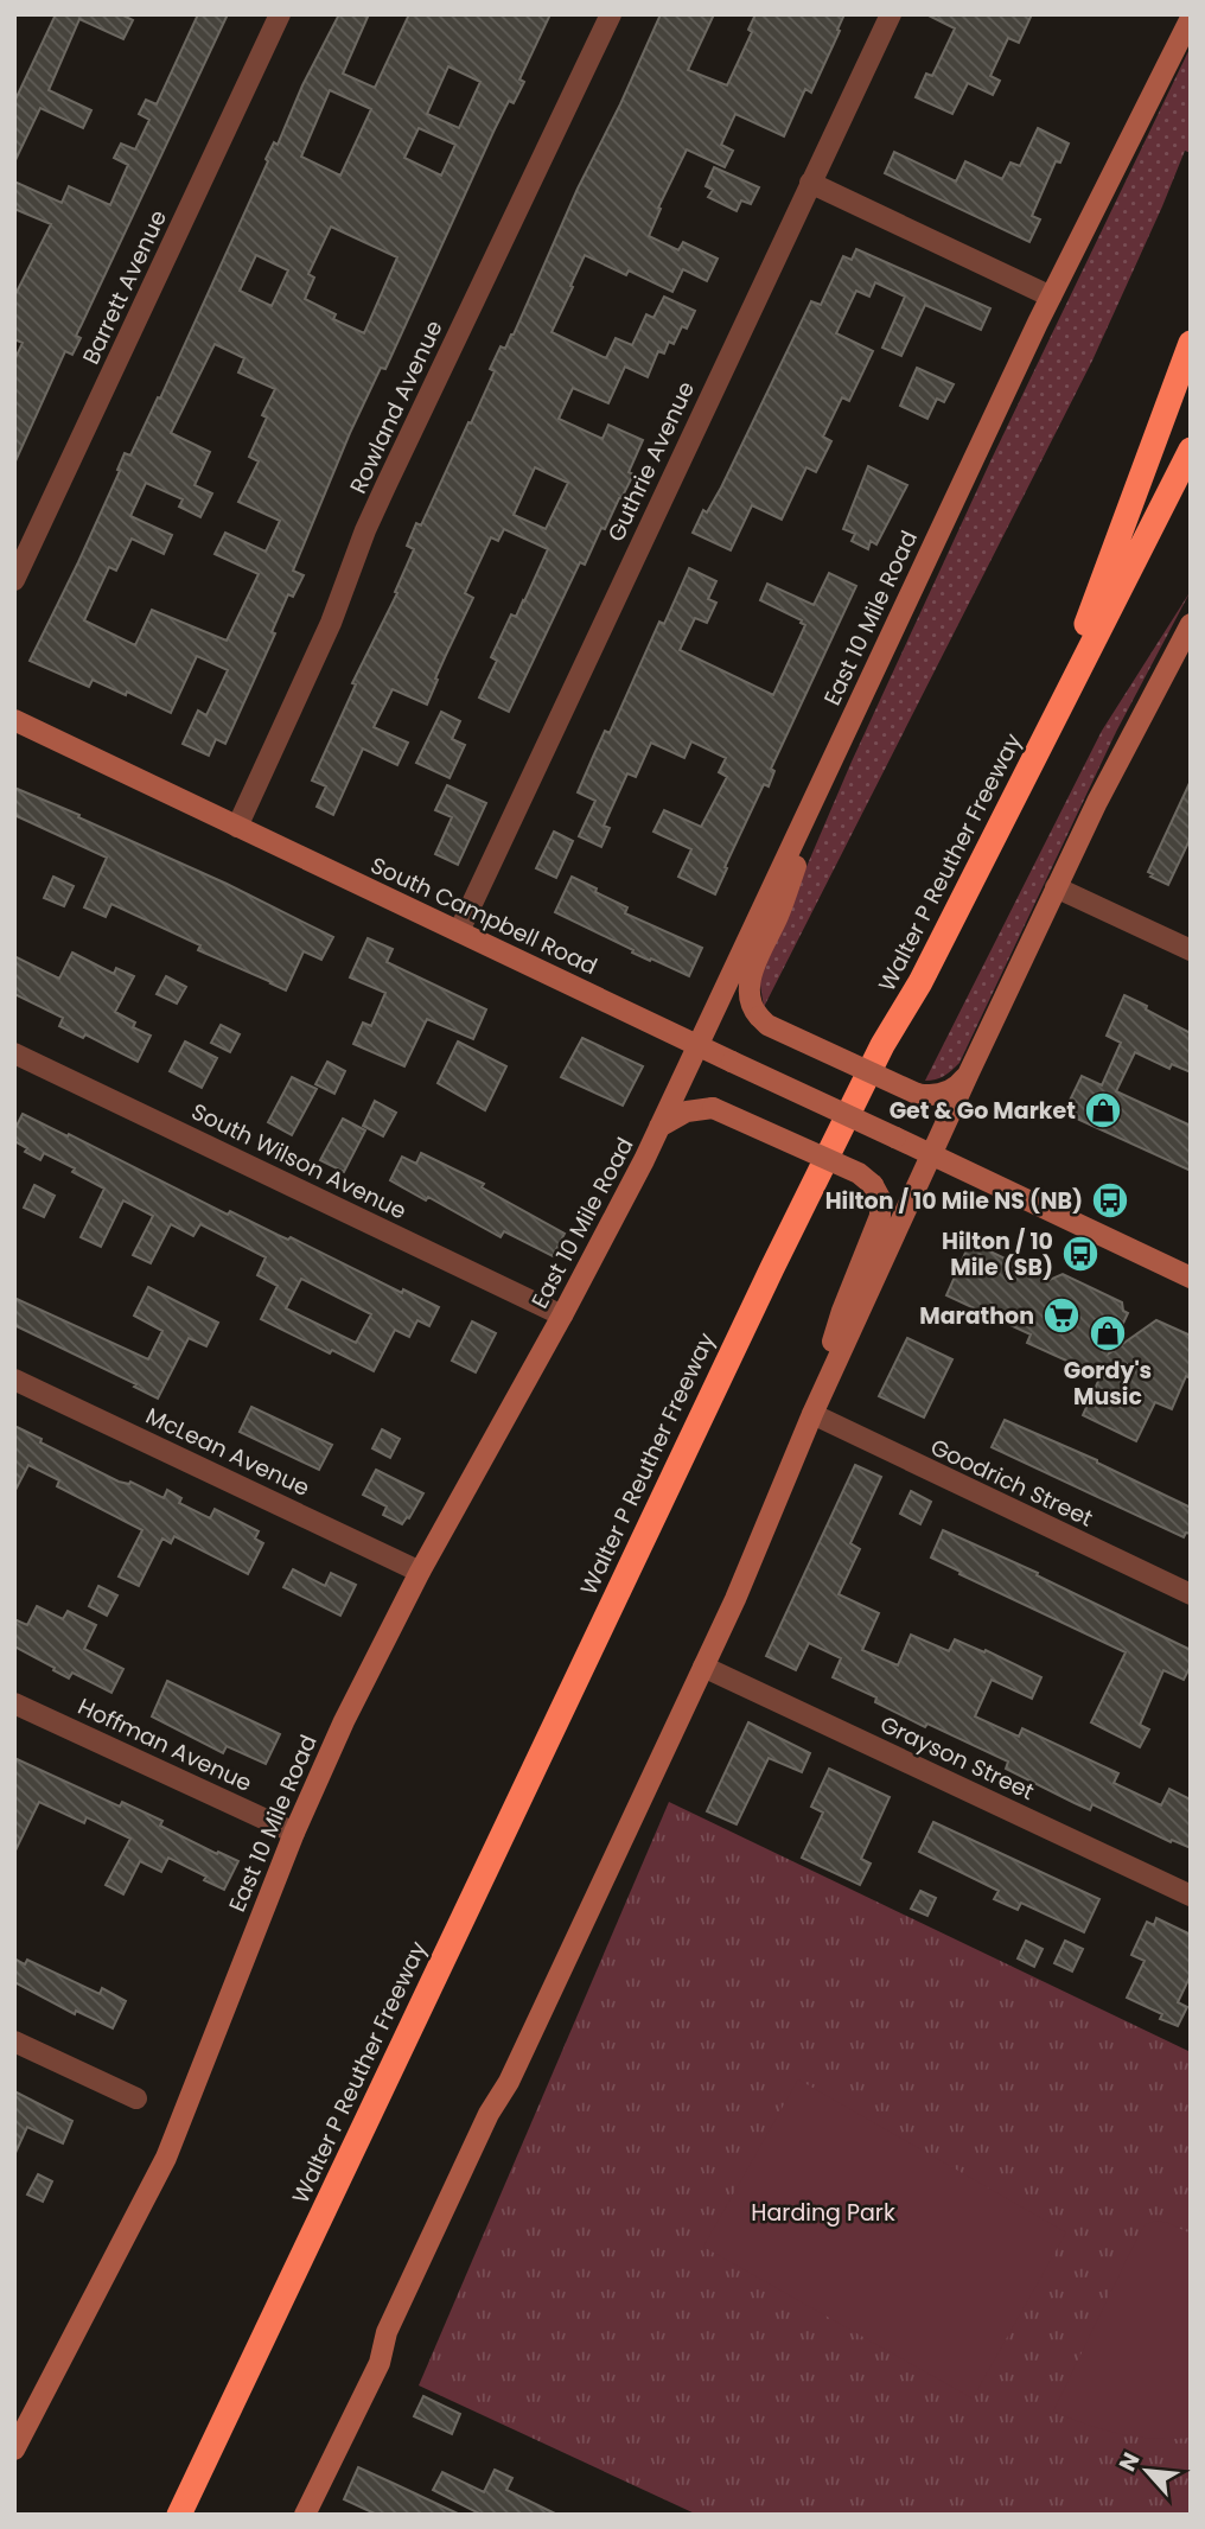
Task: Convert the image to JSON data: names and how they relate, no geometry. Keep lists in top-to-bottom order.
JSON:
{
  "streets": {
    "highway": ["Walter P Reuther Freeway"],
    "main road": ["East 10 Mile Road", "South Campbell Road"],
    "street": [
      "Barrett Avenue",
      "Rowland Avenue",
      "Guthrie Avenue",
      "South Wilson Avenue",
      "McLean Avenue",
      "Goodrich Street",
      "Hoffman Avenue",
      "Grayson Street"
    ]
  },
  "crossings": [
    ["Rowland Avenue", "South Campbell Road"],
    ["Guthrie Avenue", "South Campbell Road"],
    ["East 10 Mile Road", "South Campbell Road"],
    ["East 10 Mile Road", "South Wilson Avenue"],
    ["East 10 Mile Road", "McLean Avenue"],
    ["East 10 Mile Road", "Hoffman Avenue"]
  ],
  "parks": ["Harding Park"],
  "places": {
    "shop": ["Get & Go Market", "Gordy's Music"],
    "bus stop": ["Hilton / 10 Mile NS (NB)", "Hilton / 10 Mile (SB)"],
    "supermarket": ["Marathon"]
  },
  "north": "top left"
}
